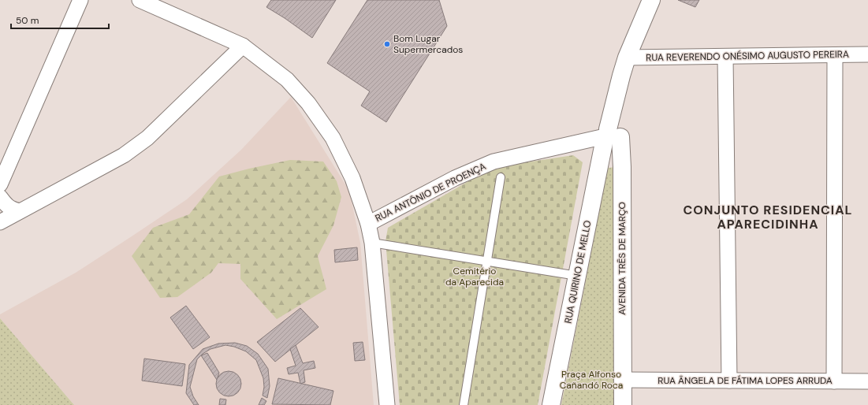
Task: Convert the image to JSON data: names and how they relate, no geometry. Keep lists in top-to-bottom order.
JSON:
{
  "streets": {
    "street": [
      "RUA REVERENDO ONÉSIMO AUGUSTO PEREIRA",
      "RUA ANTÔNIO DE PROENÇA",
      "AVENIDA TRÊS DE MARÇO",
      "RUA QUIRINO DE MELLO",
      "RUA ÂNGELA DE FÁTIMA LOPES ARRUDA"
    ]
  },
  "crossings": [
    ["RUA REVERENDO ONÉSIMO AUGUSTO PEREIRA", "RUA QUIRINO DE MELLO"],
    ["RUA ANTÔNIO DE PROENÇA", "AVENIDA TRÊS DE MARÇO"],
    ["RUA ANTÔNIO DE PROENÇA", "RUA QUIRINO DE MELLO"],
    ["AVENIDA TRÊS DE MARÇO", "RUA QUIRINO DE MELLO"],
    ["AVENIDA TRÊS DE MARÇO", "RUA ÂNGELA DE FÁTIMA LOPES ARRUDA"]
  ],
  "districts": ["CONJUNTO RESIDENCIAL APARECIDINHA"],
  "parks": ["Cemitério da Aparecida", "Praça Alfonso Cañandó Roca"],
  "places": ["Bom Lugar Supermercados"],
  "scale_bar": "50 m"
}
